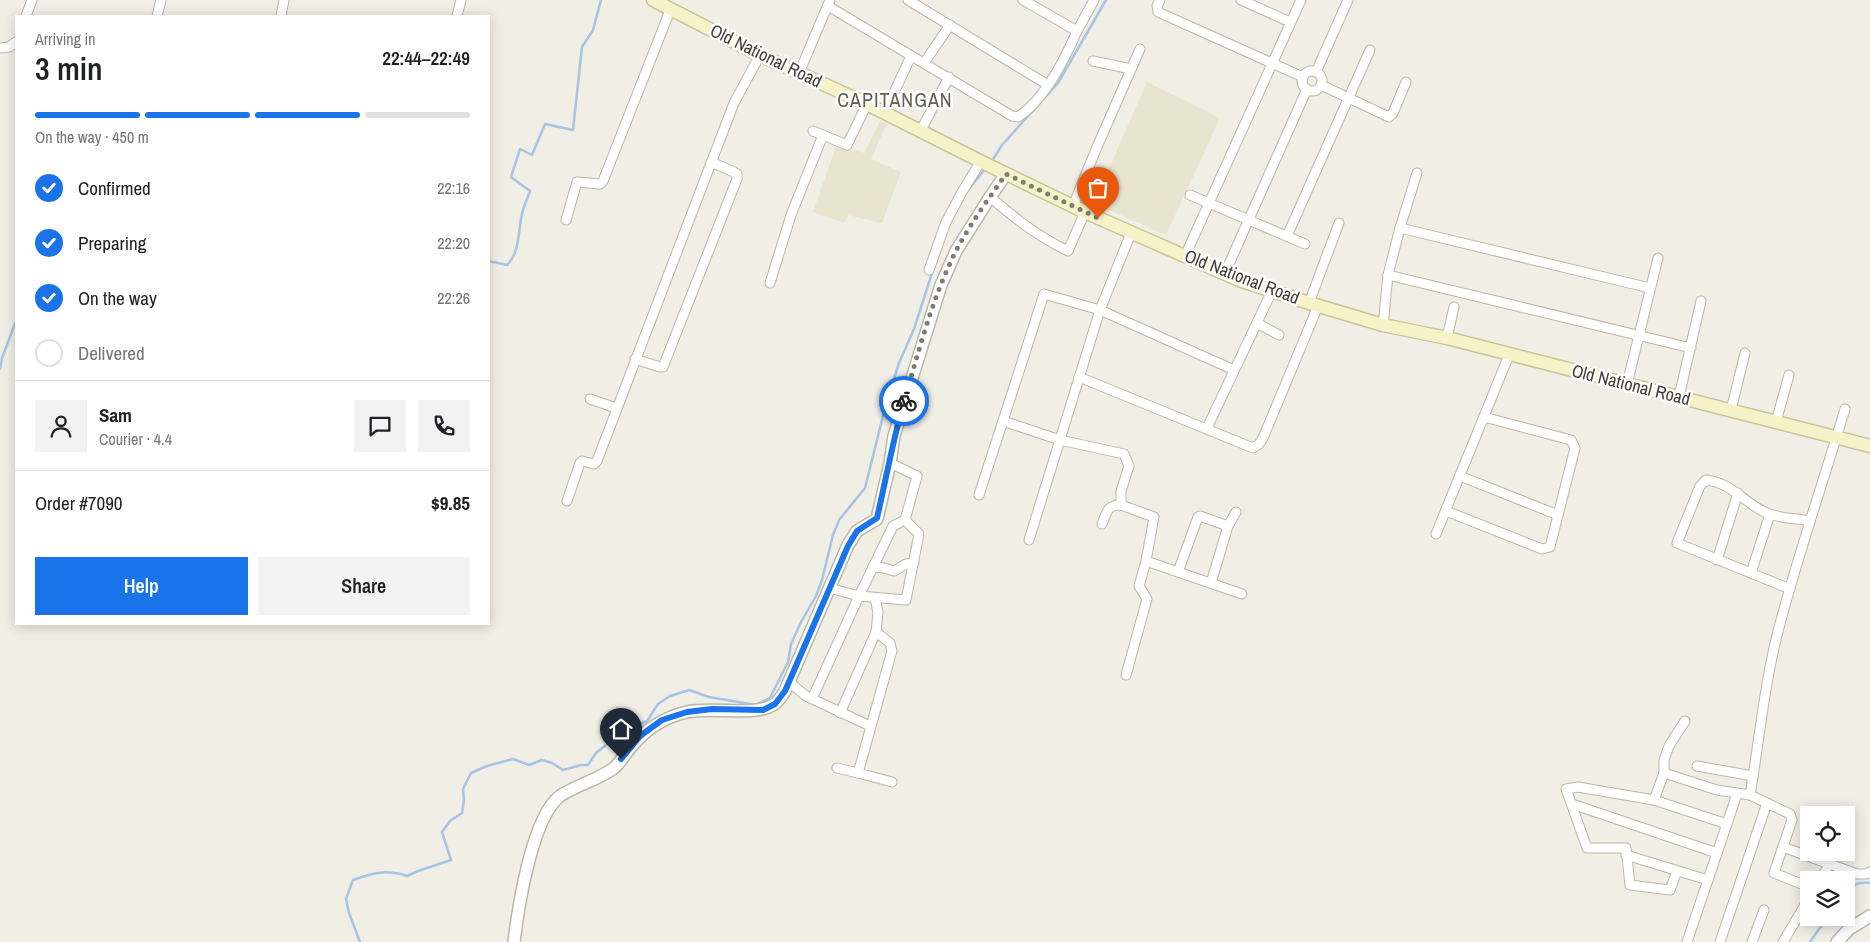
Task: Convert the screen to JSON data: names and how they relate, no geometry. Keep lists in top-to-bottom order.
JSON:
{
  "streets": {
    "main road": ["Old National Road"]
  },
  "districts": ["CAPITANGAN"],
  "page": {
    "heading": ["3 min", "Arriving in", "22:44–22:49"],
    "panel": [
      "Sam",
      "Courier · 4.4",
      "Order #7090",
      "$9.85"
    ],
    "bar": "On the way · 450 m",
    "list": [
      ["Confirmed", "22:16"],
      ["Preparing", "22:20"],
      ["On the way", "22:26"],
      "Delivered"
    ],
    "buttons": ["Help", "Share"]
  }
}
